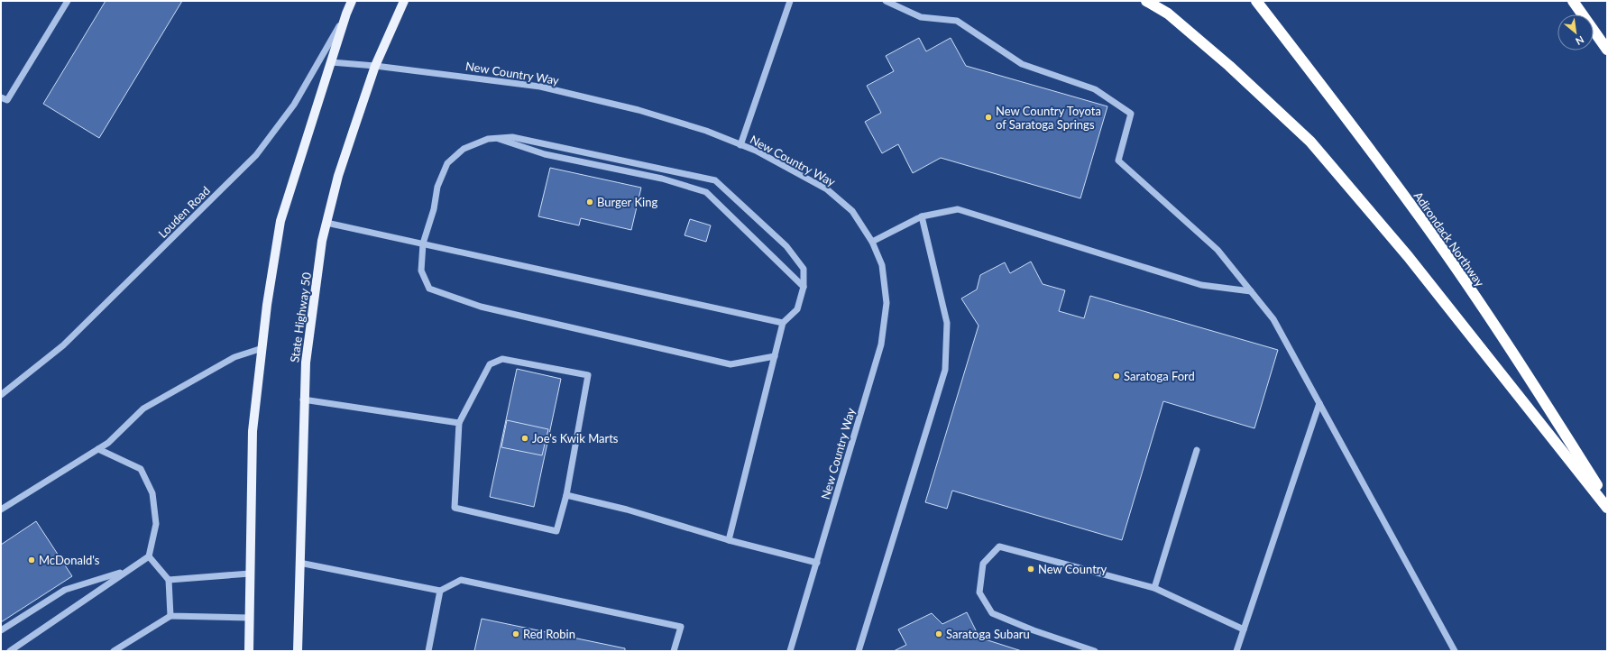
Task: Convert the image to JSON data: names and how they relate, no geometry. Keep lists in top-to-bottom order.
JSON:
{
  "streets": {
    "highway": ["Adirondack Northway"],
    "main road": ["State Highway 50"],
    "street": ["New Country Way", "Louden Road"]
  },
  "crossings": [
    ["New Country Way", "State Highway 50"]
  ],
  "places": [
    "New Country Toyota of Saratoga Springs",
    "Burger King",
    "Saratoga Ford",
    "Joe's Kwik Marts",
    "McDonald's",
    "New Country",
    "Red Robin",
    "Saratoga Subaru"
  ],
  "north": "bottom right"
}
